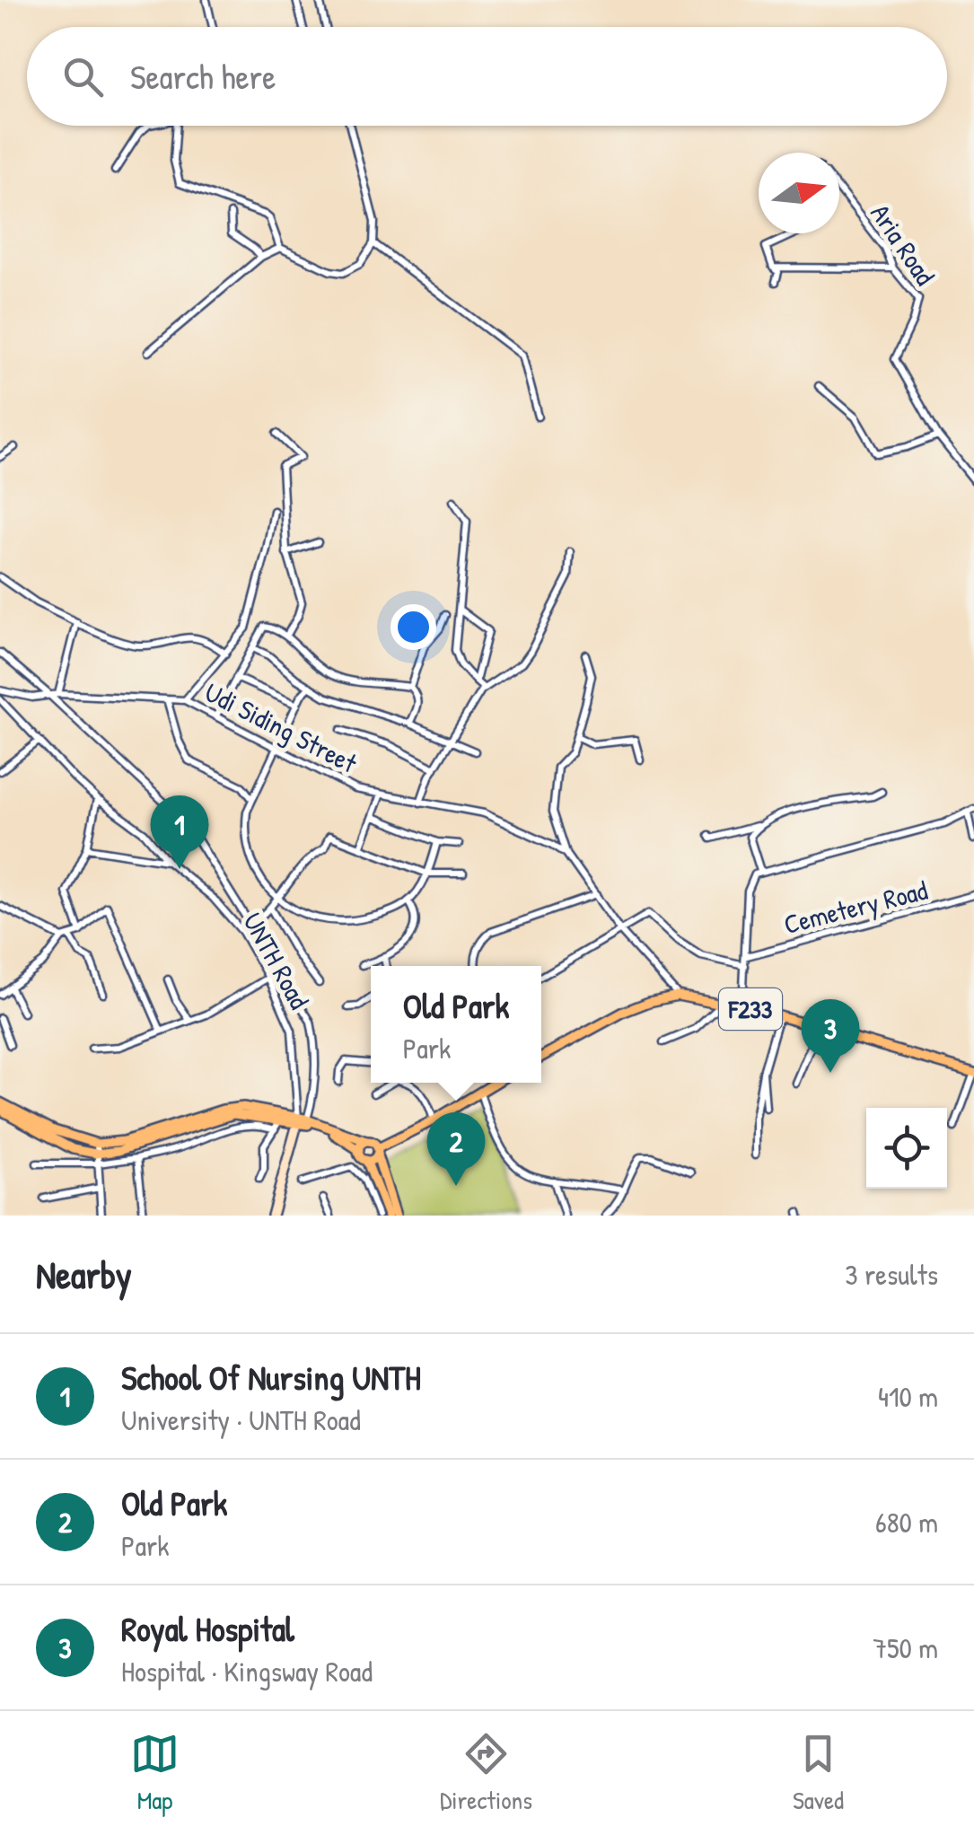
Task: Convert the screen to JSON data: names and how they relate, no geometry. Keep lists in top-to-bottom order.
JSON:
{
  "streets": {
    "main road": ["F233"],
    "street": [
      "Aria Road",
      "Udi Siding Street",
      "Cemetery Road",
      "UNTH Road"
    ]
  },
  "crossings": [
    ["Udi Siding Street", "F233"]
  ],
  "north": "right",
  "page": {
    "search": "Search here",
    "pins": ["1", "3", "2"],
    "popup": ["Old Park", "Park"],
    "heading": ["Nearby", "3 results"],
    "list": [
      {
        "mark": "1",
        "name": "School Of Nursing UNTH",
        "note": "University · UNTH Road",
        "value": "410 m"
      },
      {
        "mark": "2",
        "name": "Old Park",
        "note": "Park",
        "value": "680 m"
      },
      {
        "mark": "3",
        "name": "Royal Hospital",
        "note": "Hospital · Kingsway Road",
        "value": "750 m"
      }
    ],
    "nav": ["Map", "Directions", "Saved"]
  }
}
